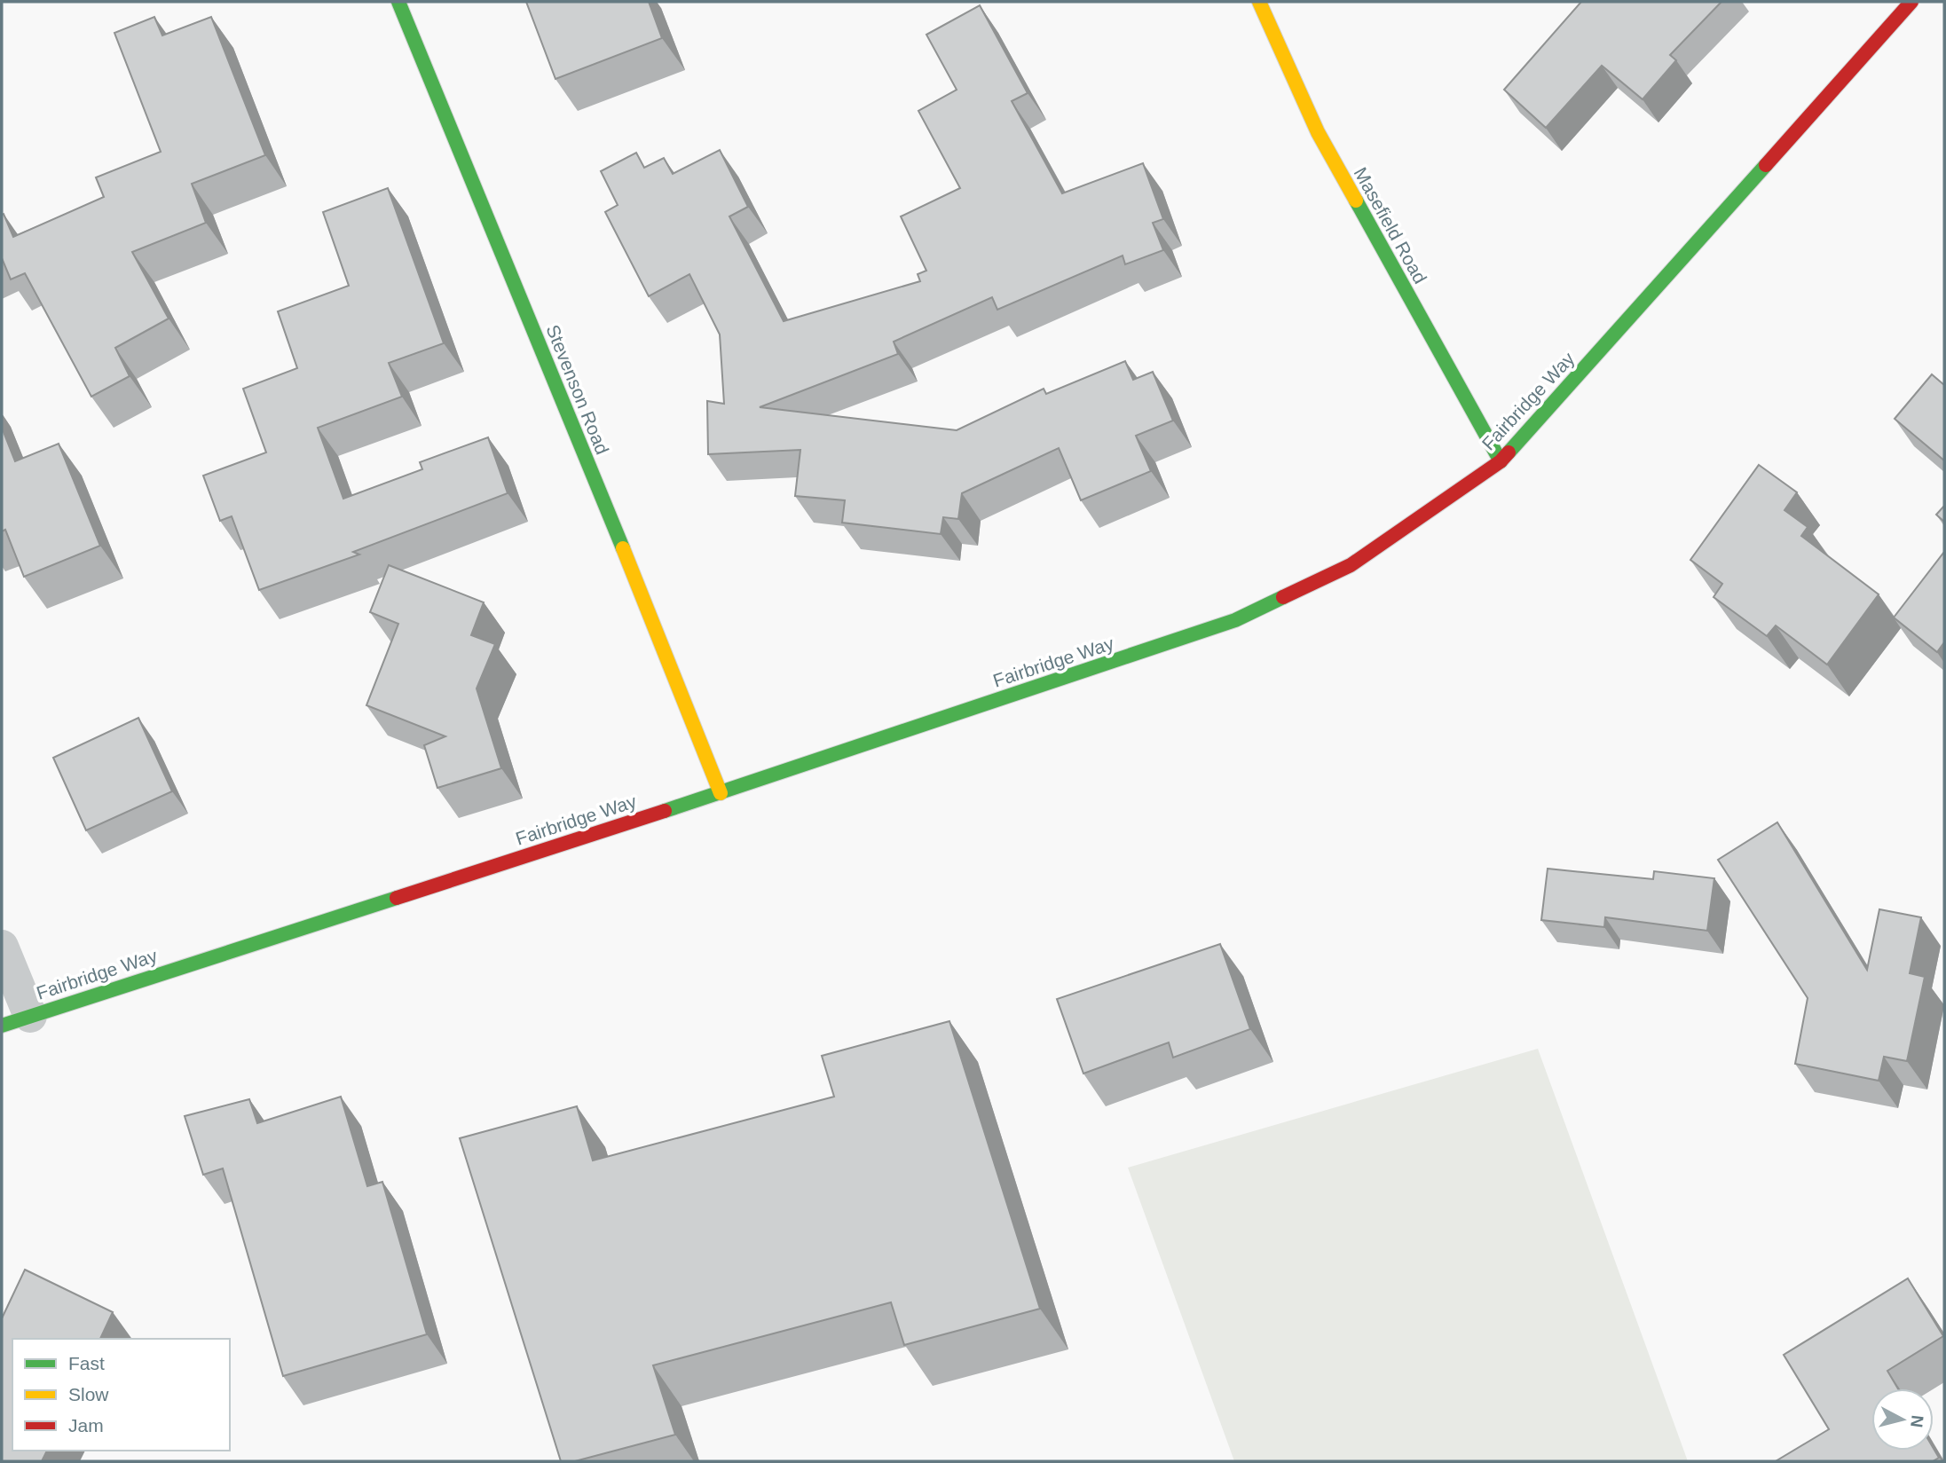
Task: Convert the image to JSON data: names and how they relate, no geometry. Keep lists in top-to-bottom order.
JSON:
{
  "streets": {
    "street": ["Masefield Road", "Stevenson Road", "Fairbridge Way"]
  },
  "crossings": [
    ["Masefield Road", "Fairbridge Way"],
    ["Stevenson Road", "Fairbridge Way"]
  ],
  "legend": ["Fast", "Slow", "Jam"],
  "north": "right"
}
